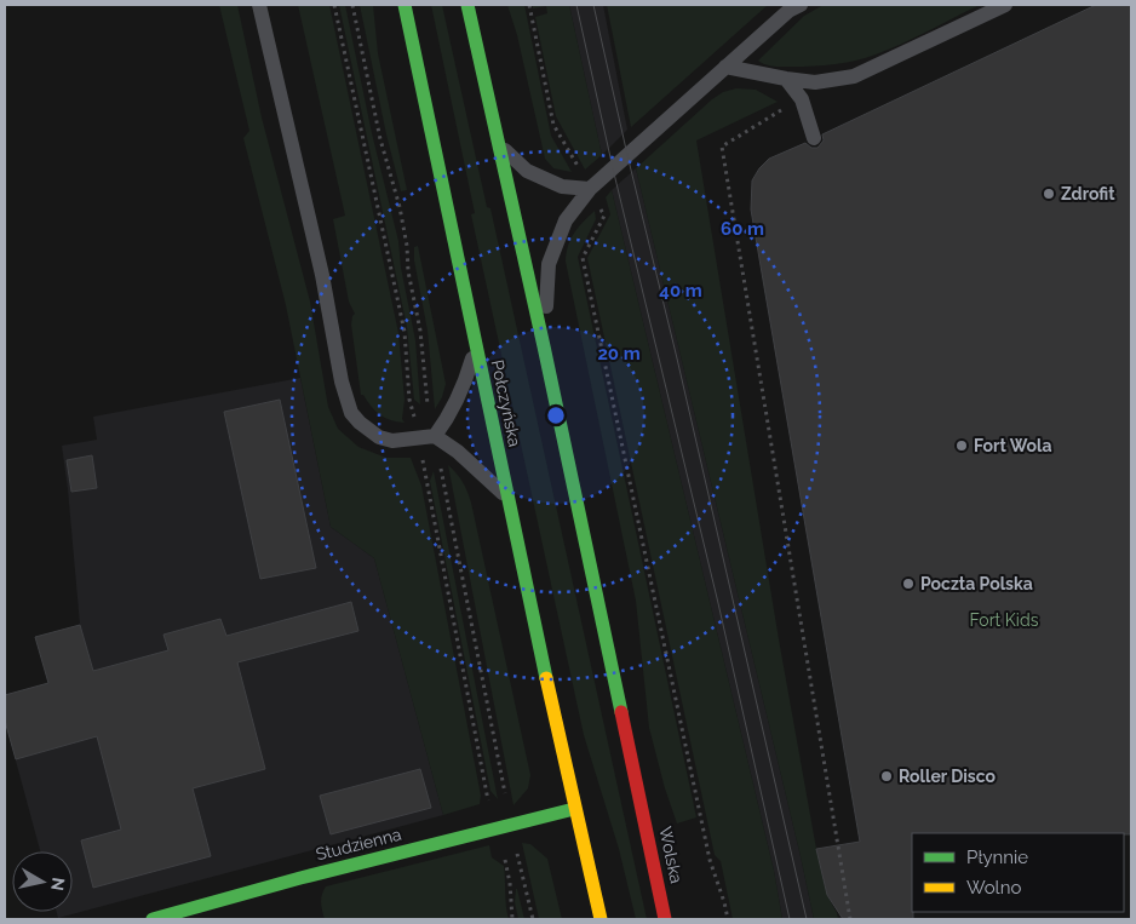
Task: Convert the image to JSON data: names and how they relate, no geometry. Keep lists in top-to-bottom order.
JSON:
{
  "streets": {
    "main road": ["Połczyńska", "Studzienna", "Wolska"]
  },
  "crossings": [
    ["Połczyńska", "Studzienna"]
  ],
  "parks": ["Fort Kids"],
  "places": [
    "Zdrofit",
    "Fort Wola",
    "Poczta Polska",
    "Roller Disco"
  ],
  "legend": ["Płynnie", "Wolno"],
  "north": "right",
  "rings": ["60 m", "40 m", "20 m"]
}
